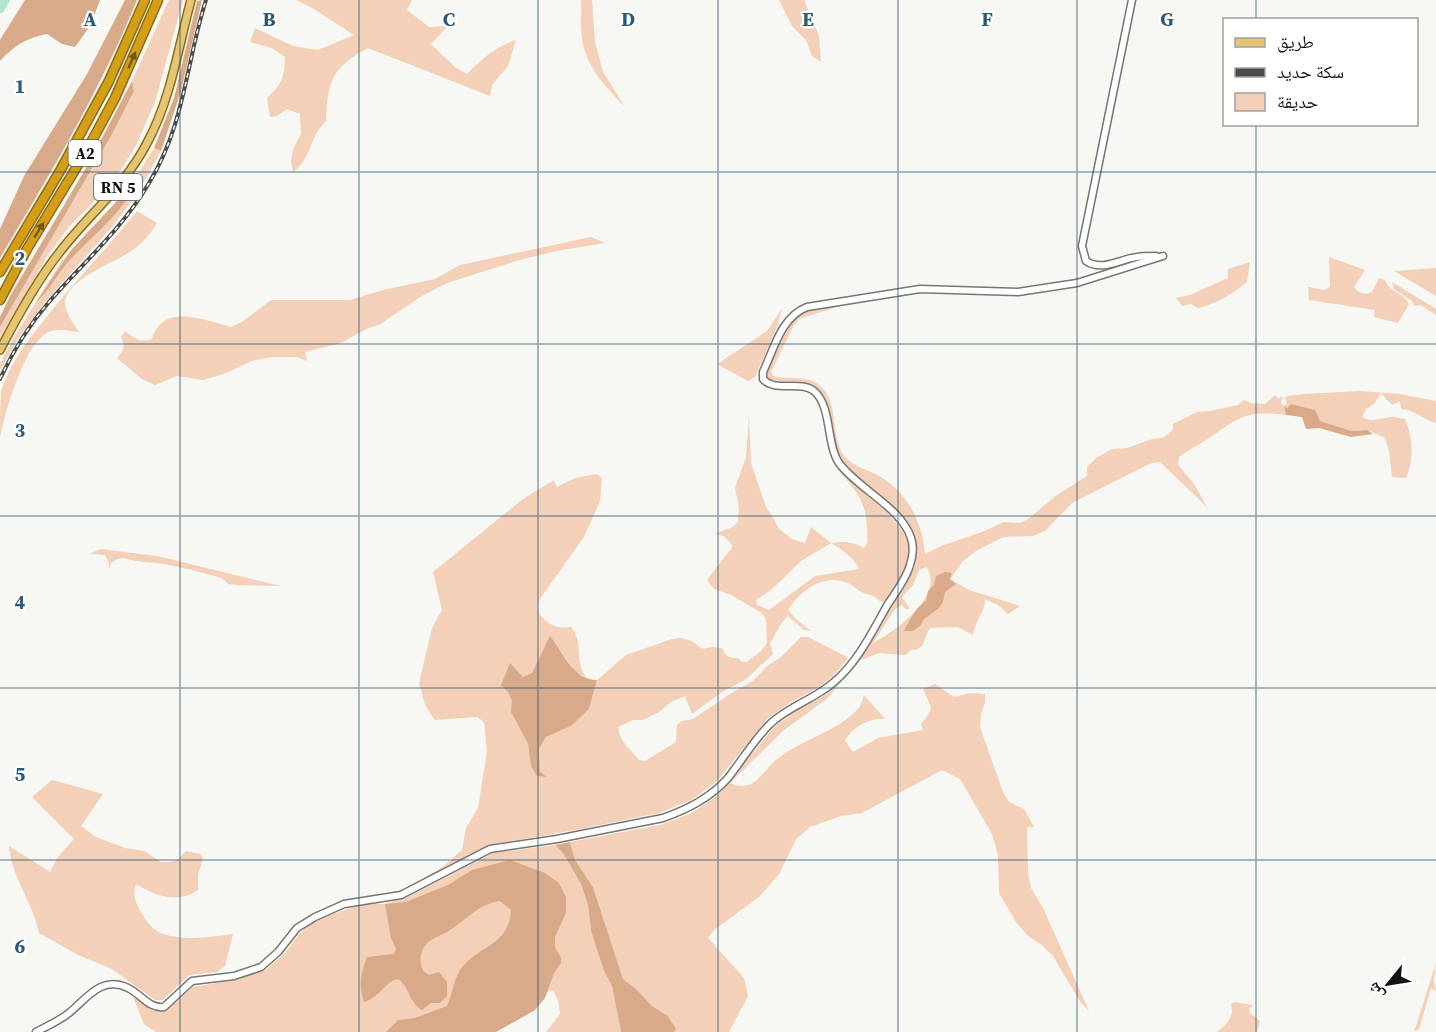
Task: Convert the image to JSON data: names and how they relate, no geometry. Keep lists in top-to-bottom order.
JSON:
{
  "streets": {
    "highway": ["A2"],
    "main road": ["RN 5"]
  },
  "legend": ["طريق", "سكة حديد", "حديقة"],
  "north": "bottom left",
  "grid": {
    "columns": [
      "A",
      "B",
      "C",
      "D",
      "E",
      "F",
      "G"
    ],
    "rows": [
      "1",
      "2",
      "3",
      "4",
      "5",
      "6"
    ]
  }
}
